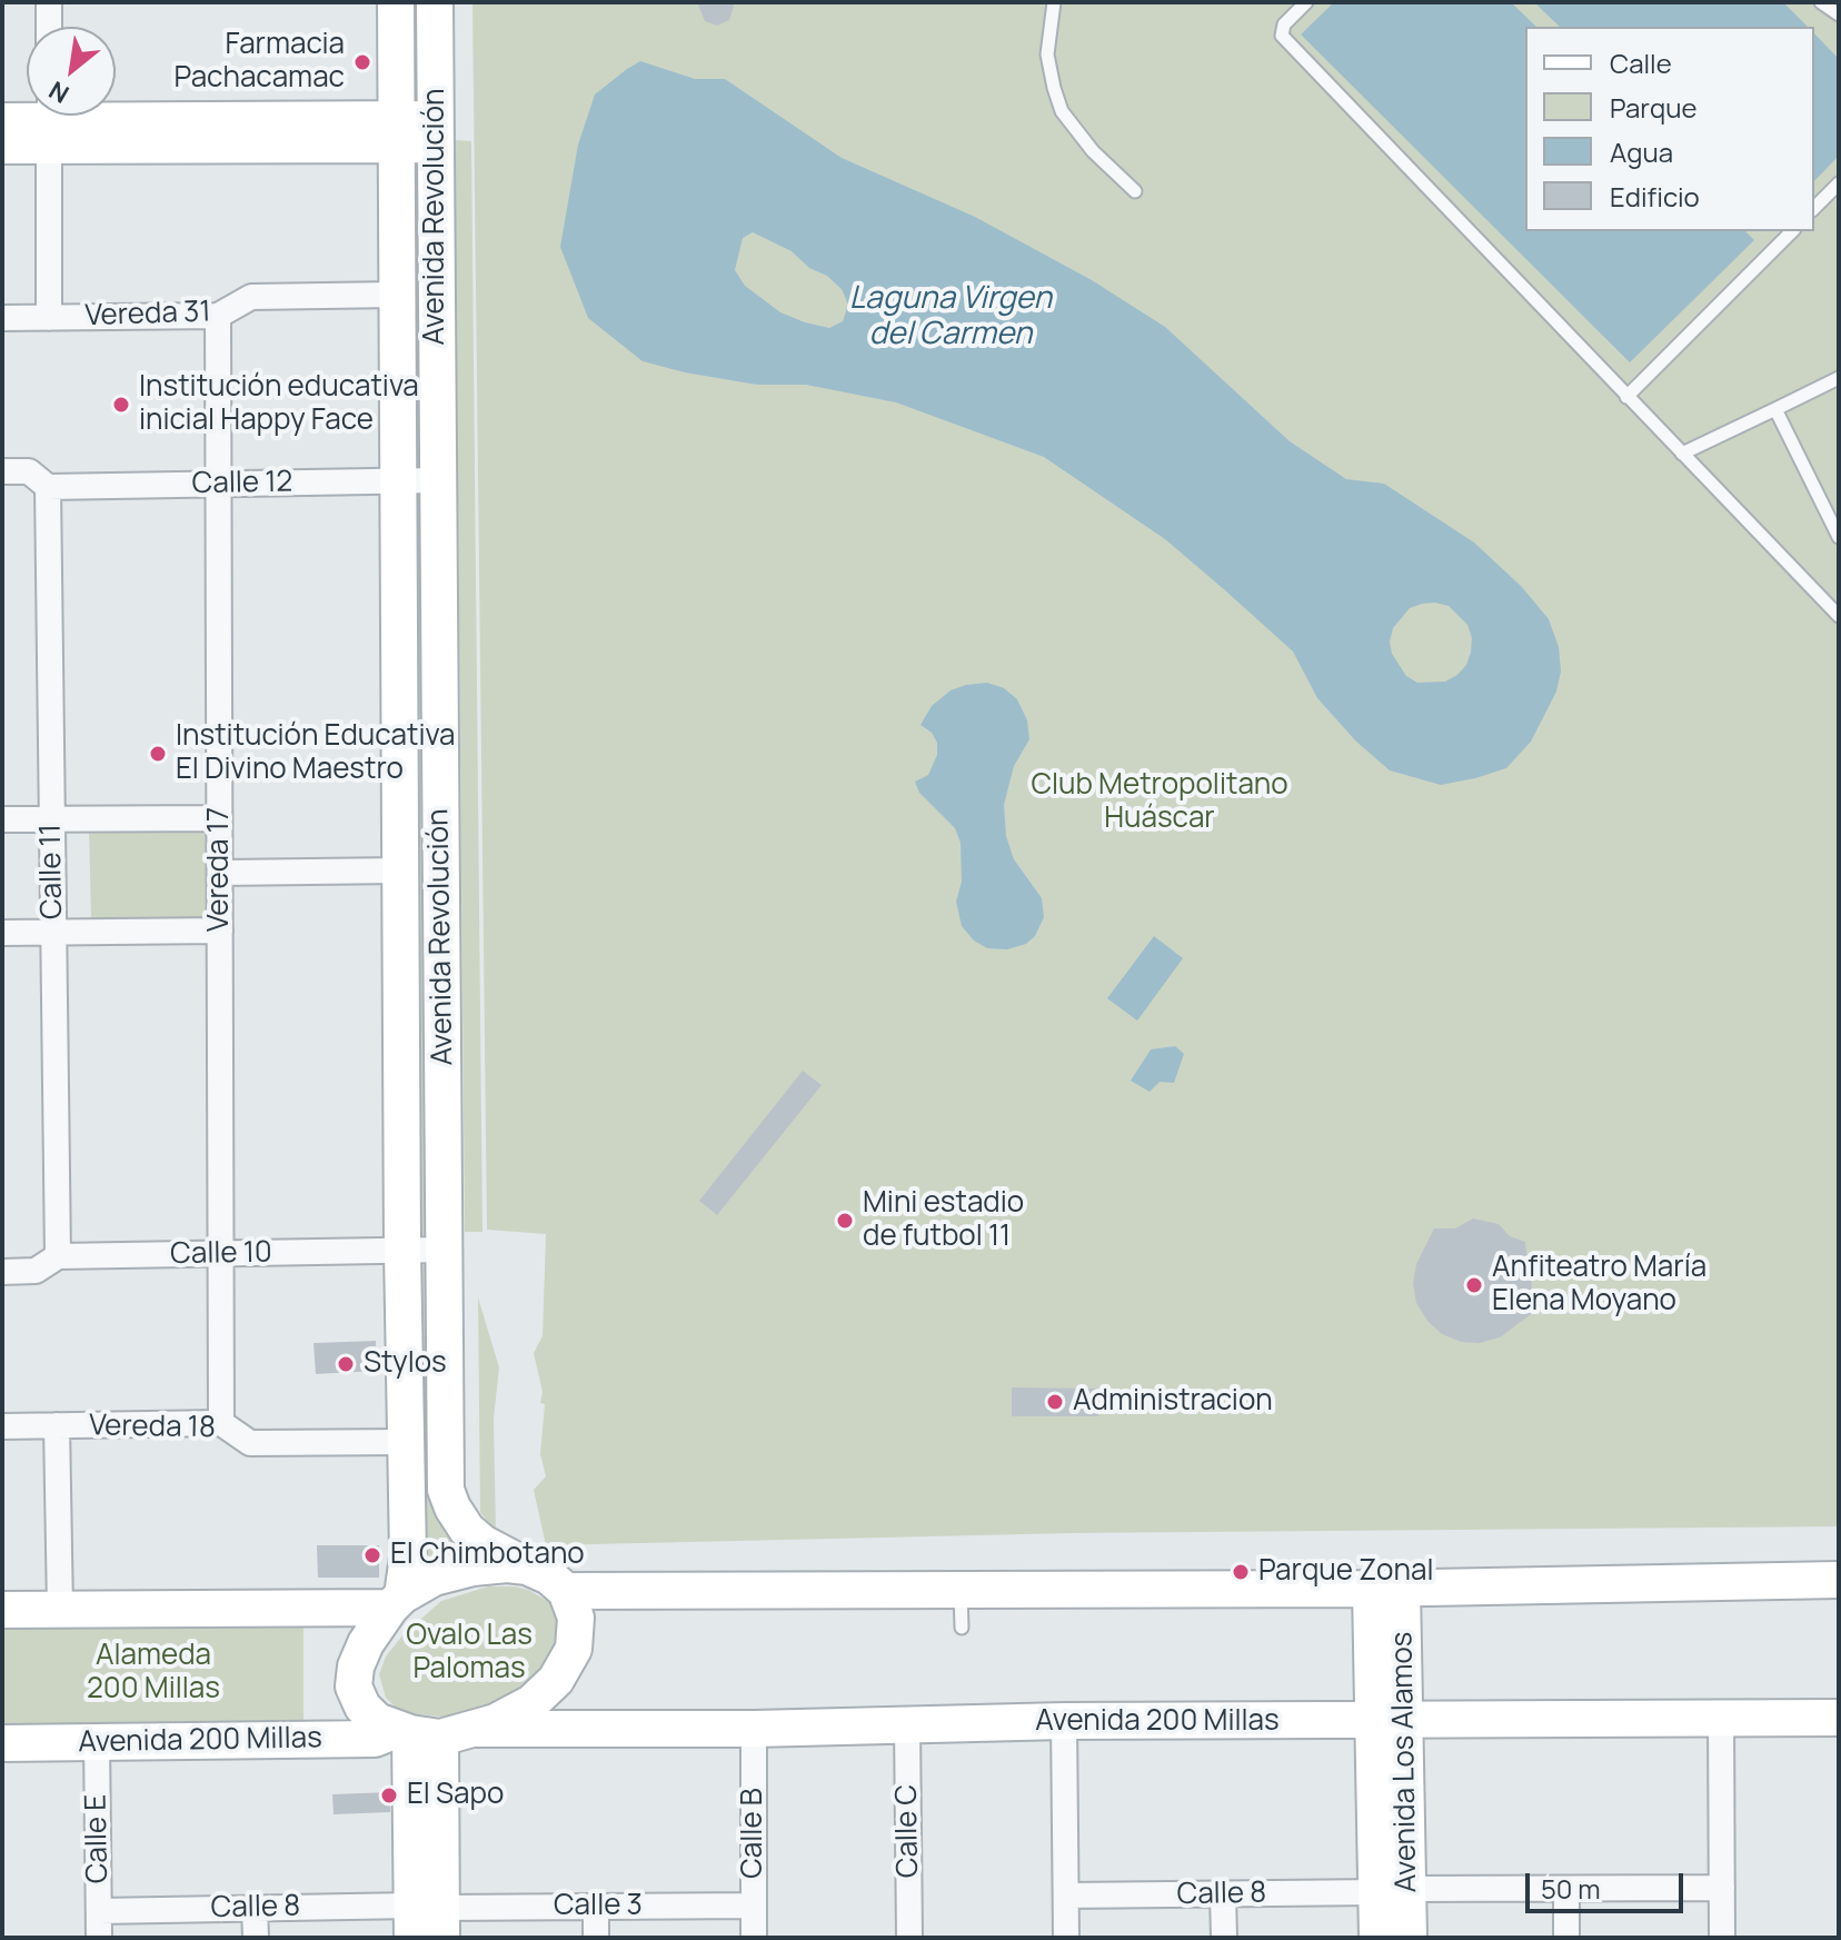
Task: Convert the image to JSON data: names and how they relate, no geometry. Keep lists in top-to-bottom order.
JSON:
{
  "streets": {
    "street": [
      "Avenida Revolución",
      "Vereda 31",
      "Calle 12",
      "Vereda 17",
      "Calle 11",
      "Calle 10",
      "Vereda 18",
      "Avenida 200 Millas",
      "Avenida Los Alamos",
      "Calle C",
      "Calle B",
      "Calle E",
      "Calle 8",
      "Calle 3"
    ]
  },
  "crossings": [
    ["Avenida Revolución", "Vereda 31"],
    ["Avenida Revolución", "Calle 12"],
    ["Avenida Revolución", "Calle 10"],
    ["Avenida Revolución", "Vereda 18"],
    ["Avenida Revolución", "Avenida 200 Millas"],
    ["Vereda 31", "Vereda 17"],
    ["Calle 12", "Vereda 17"],
    ["Calle 12", "Calle 11"],
    ["Vereda 17", "Calle 10"],
    ["Vereda 17", "Vereda 18"],
    ["Calle 11", "Calle 10"],
    ["Avenida 200 Millas", "Avenida Los Alamos"],
    ["Avenida 200 Millas", "Calle C"],
    ["Avenida 200 Millas", "Calle B"],
    ["Avenida 200 Millas", "Calle E"],
    ["Avenida Los Alamos", "Calle 8"],
    ["Calle B", "Calle 3"],
    ["Calle E", "Calle 8"],
    ["Calle 8", "Calle 3"]
  ],
  "water": ["Laguna Virgen del Carmen"],
  "parks": ["Club Metropolitano Huáscar", "Ovalo Las Palomas", "Alameda 200 Millas"],
  "places": [
    "Farmacia Pachacamac",
    "Institución educativa inicial Happy Face",
    "Institución Educativa El Divino Maestro",
    "Mini estadio de futbol 11",
    "Anfiteatro María Elena Moyano",
    "Stylos",
    "Administracion",
    "El Chimbotano",
    "Parque Zonal",
    "El Sapo"
  ],
  "legend": [
    "Calle",
    "Parque",
    "Agua",
    "Edificio"
  ],
  "scale_bar": "50 m",
  "north": "bottom left"
}
